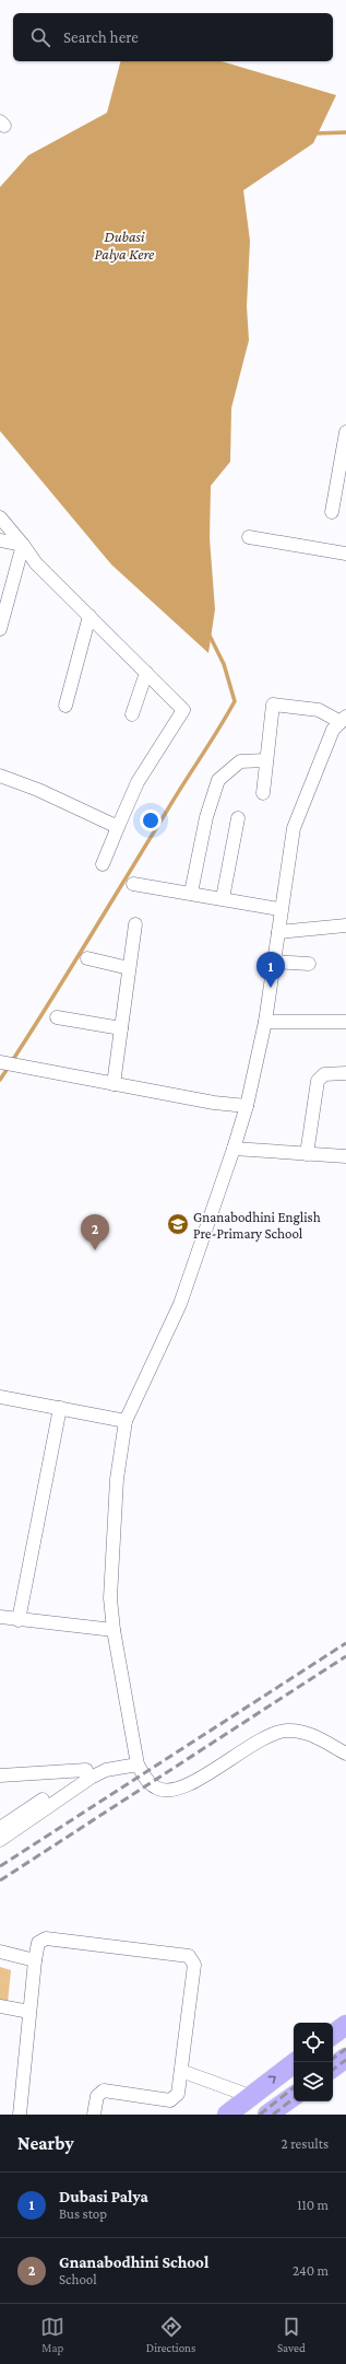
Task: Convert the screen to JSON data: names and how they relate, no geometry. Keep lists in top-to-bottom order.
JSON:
{
  "water": ["Dubasi Palya Kere"],
  "places": {
    "school or university": ["Gnanabodhini English Pre-Primary School"]
  },
  "page": {
    "search": "Search here",
    "pins": ["1", "2"],
    "heading": ["Nearby", "2 results"],
    "list": [
      {
        "mark": "1",
        "name": "Dubasi Palya",
        "note": "Bus stop",
        "value": "110 m"
      },
      {
        "mark": "2",
        "name": "Gnanabodhini School",
        "note": "School",
        "value": "240 m"
      }
    ],
    "nav": ["Map", "Directions", "Saved"]
  }
}
